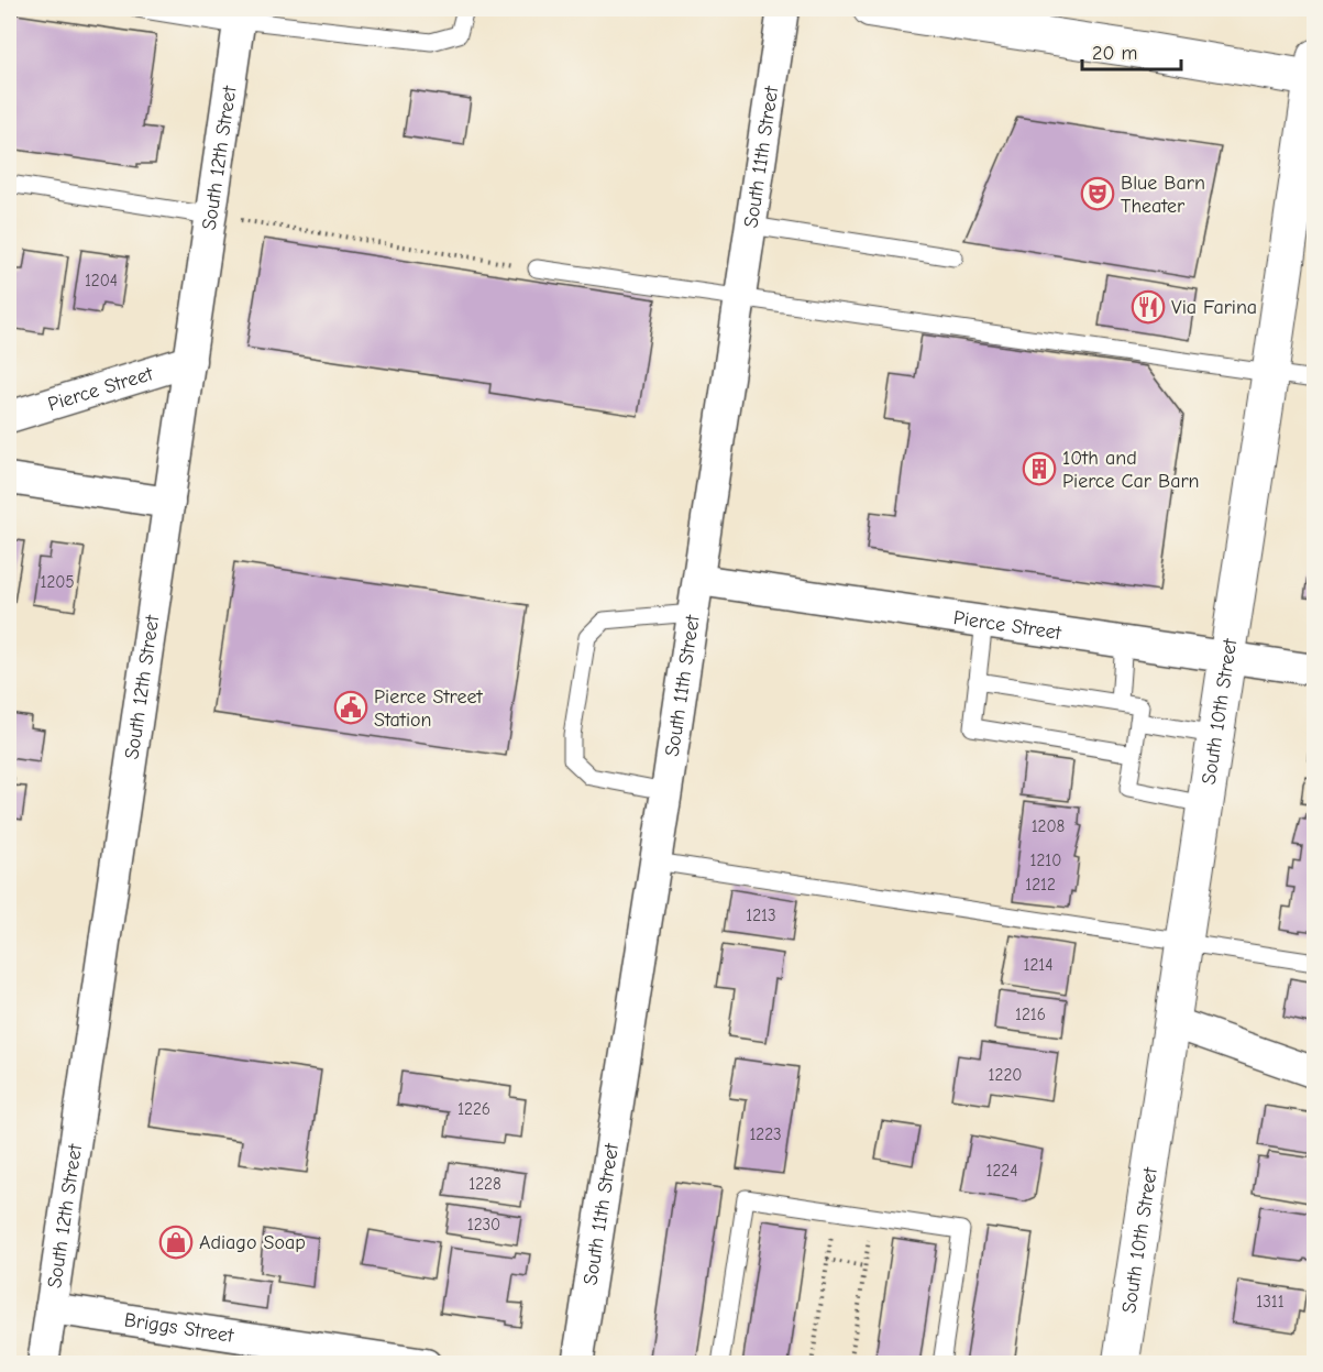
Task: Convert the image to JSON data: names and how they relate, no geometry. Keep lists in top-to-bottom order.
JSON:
{
  "streets": {
    "main road": ["South 10th Street"],
    "street": [
      "South 12th Street",
      "South 11th Street",
      "Pierce Street",
      "Briggs Street"
    ]
  },
  "crossings": [
    ["South 12th Street", "Pierce Street"],
    ["South 12th Street", "Briggs Street"],
    ["South 11th Street", "Pierce Street"],
    ["Pierce Street", "South 10th Street"]
  ],
  "places": {
    "theatre": ["Blue Barn Theater"],
    "restaurant": ["Via Farina"],
    "building": ["10th and Pierce Car Barn"],
    "public building": ["Pierce Street Station"],
    "shop": ["Adiago Soap"]
  },
  "house_numbers": [
    "1204",
    "1205",
    "1208",
    "1210",
    "1212",
    "1213",
    "1214",
    "1216",
    "1220",
    "1226",
    "1223",
    "1224",
    "1228",
    "1230",
    "1311"
  ],
  "scale_bar": "20 m"
}
